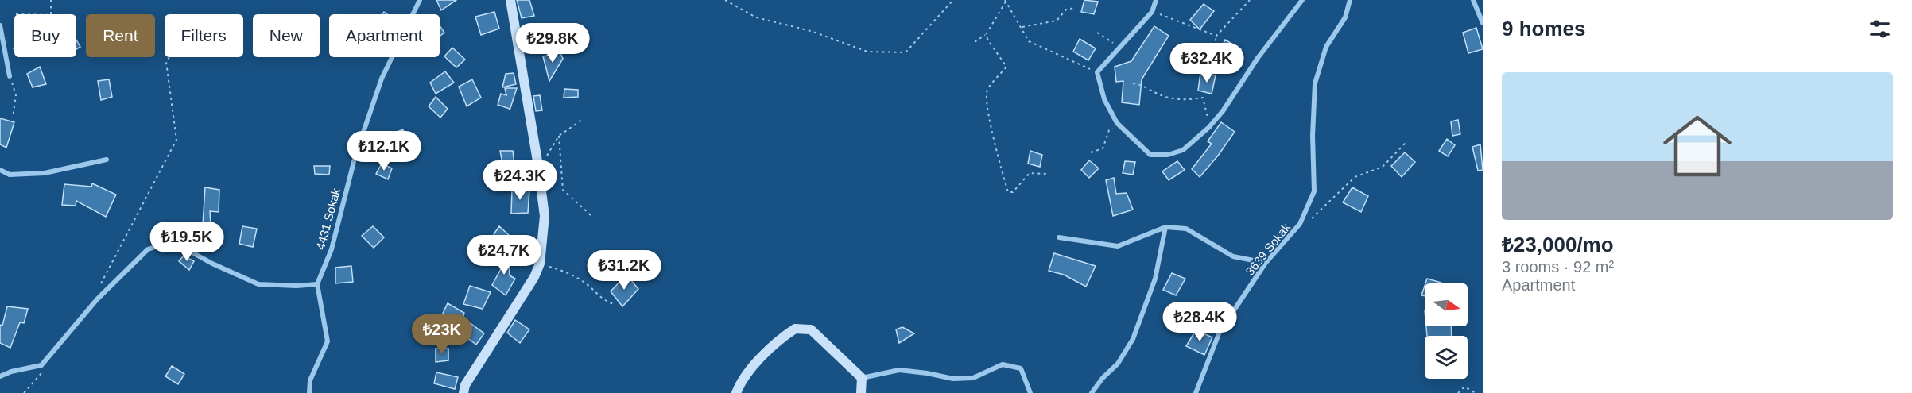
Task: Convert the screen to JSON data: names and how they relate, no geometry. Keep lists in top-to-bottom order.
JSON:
{
  "streets": {
    "street": ["4431 Sokak", "3639 Sokak"]
  },
  "north": "right",
  "page": {
    "heading": "9 homes",
    "chip": [
      "Buy",
      "Rent",
      "Filters",
      "New",
      "Apartment"
    ],
    "price": [
      "₺29.8K",
      "₺32.4K",
      "₺12.1K",
      "₺24.3K",
      "₺19.5K",
      "₺24.7K",
      "₺31.2K",
      "₺28.4K",
      "₺23K"
    ],
    "list": [
      {
        "name": "₺23,000/mo",
        "note": "3 rooms · 92 m² · Apartment"
      }
    ]
  }
}
